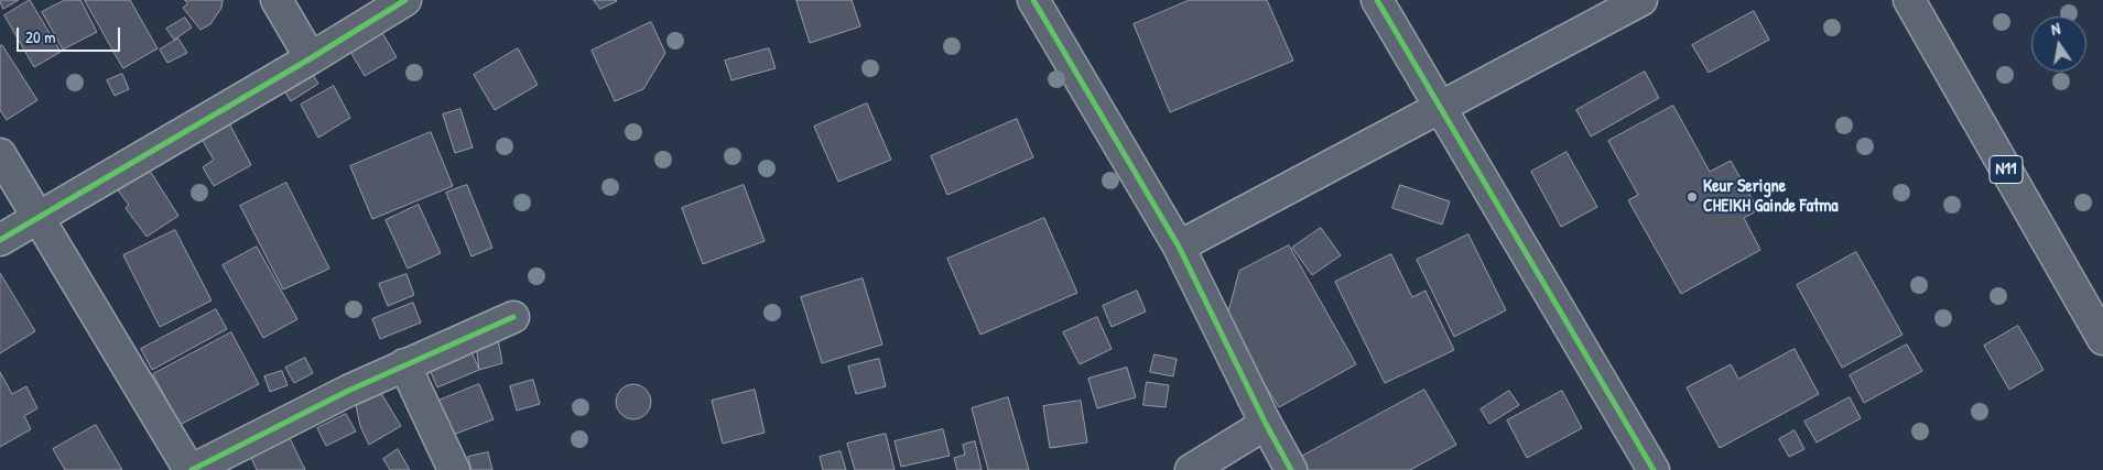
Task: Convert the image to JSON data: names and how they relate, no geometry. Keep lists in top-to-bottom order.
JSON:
{
  "streets": {
    "street": ["N11"]
  },
  "places": ["Keur Serigne CHEIKH Gainde Fatma"],
  "scale_bar": "20 m",
  "north": "top"
}
